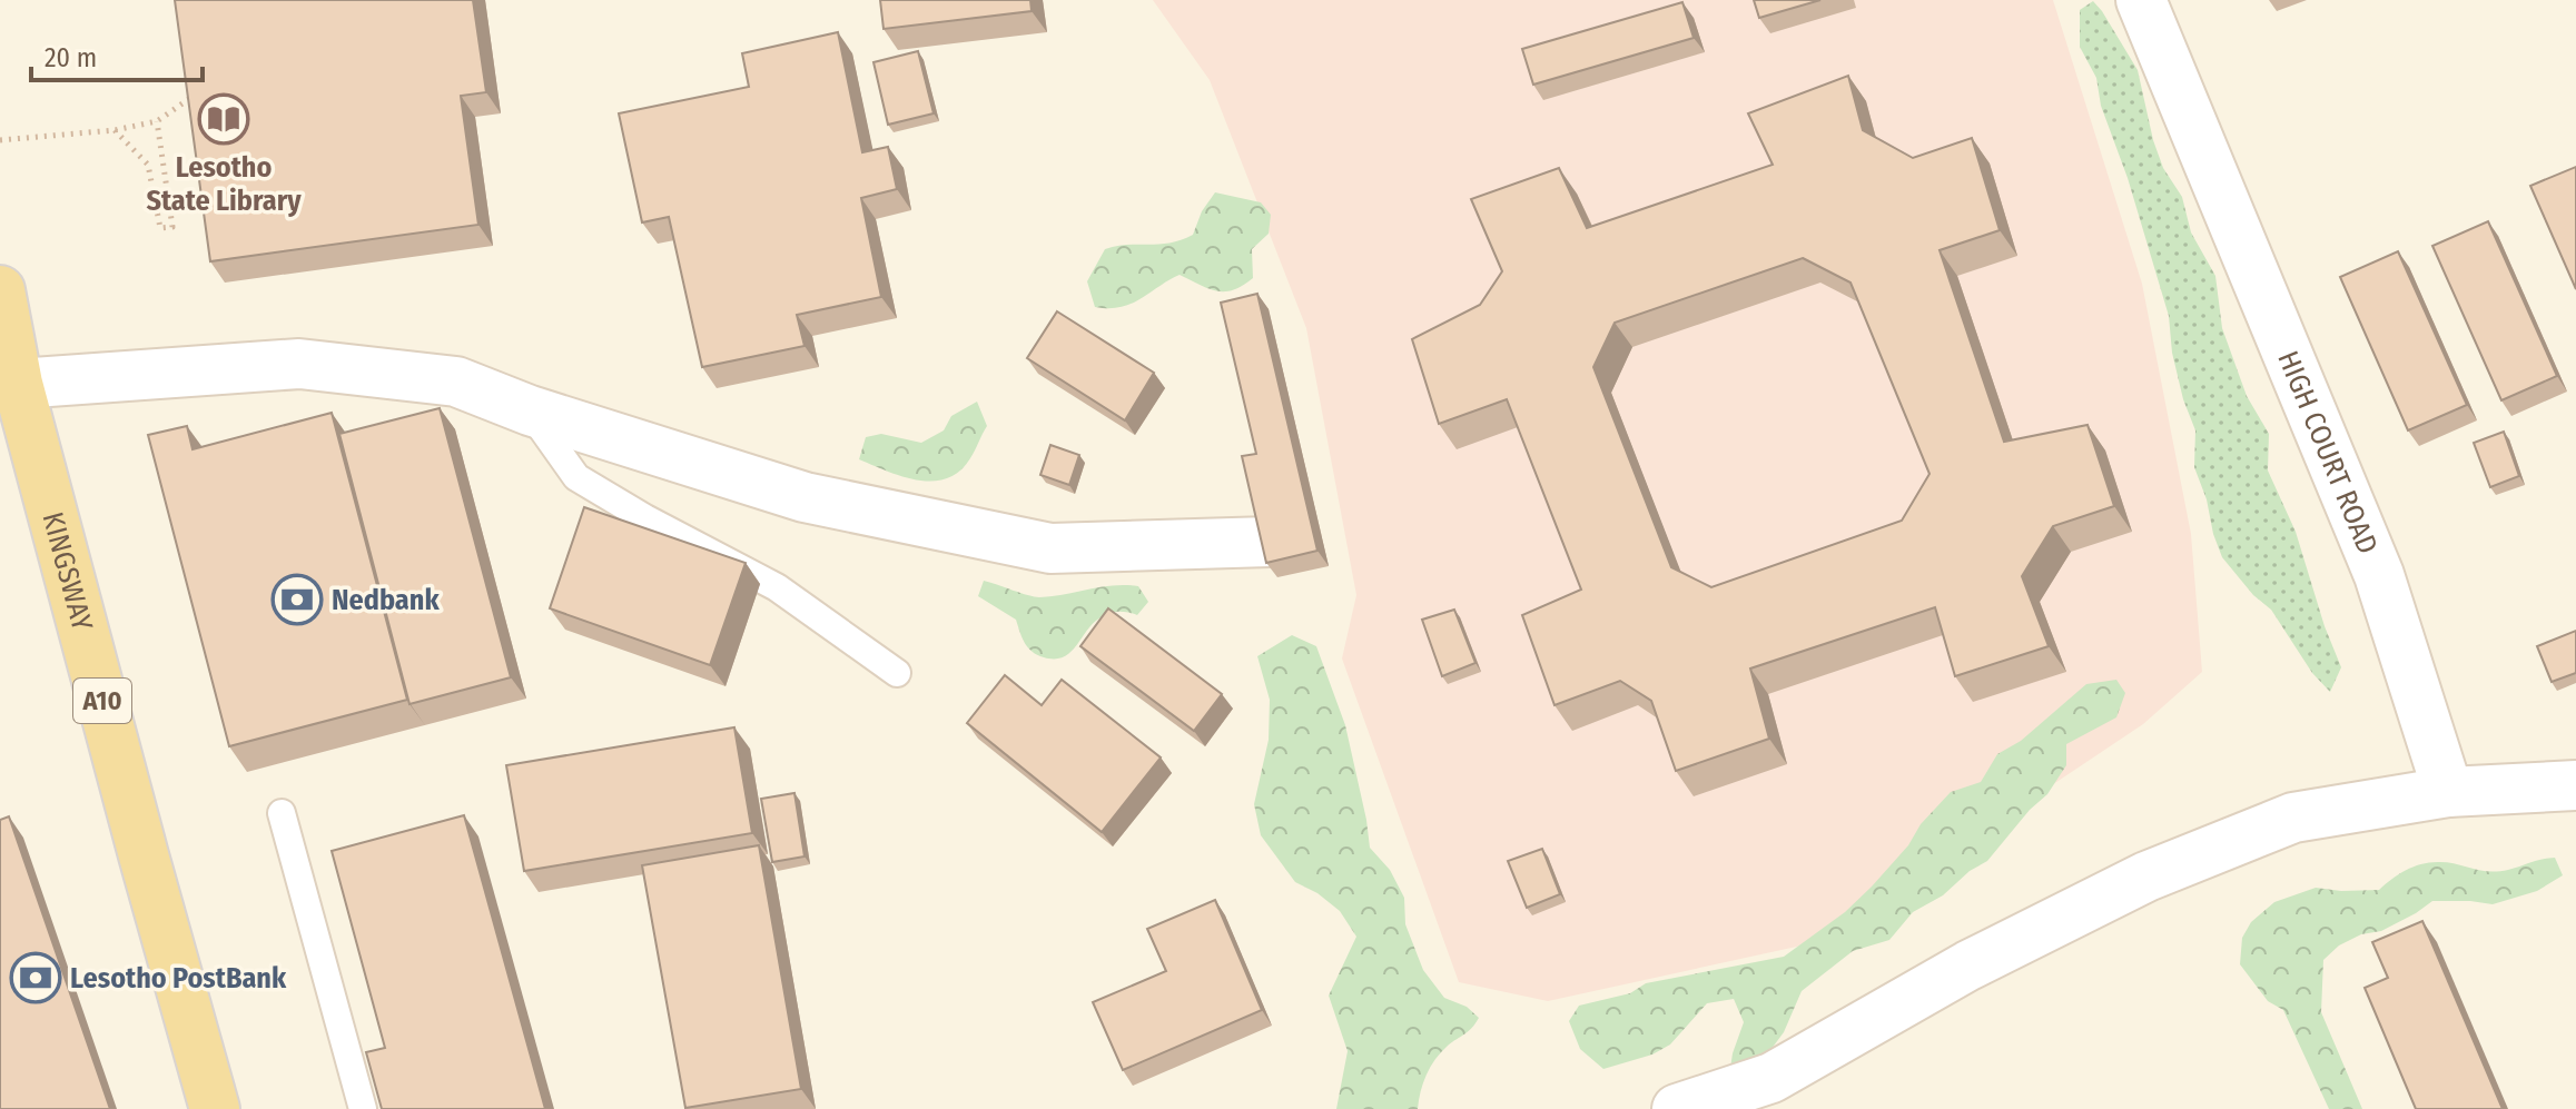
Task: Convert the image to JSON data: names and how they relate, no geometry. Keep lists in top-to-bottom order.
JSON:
{
  "streets": {
    "main road": ["KINGSWAY", "A10"],
    "street": ["HIGH COURT ROAD"]
  },
  "places": {
    "library": ["Lesotho State Library"],
    "bank": ["Nedbank", "Lesotho PostBank"]
  },
  "scale_bar": "20 m"
}
